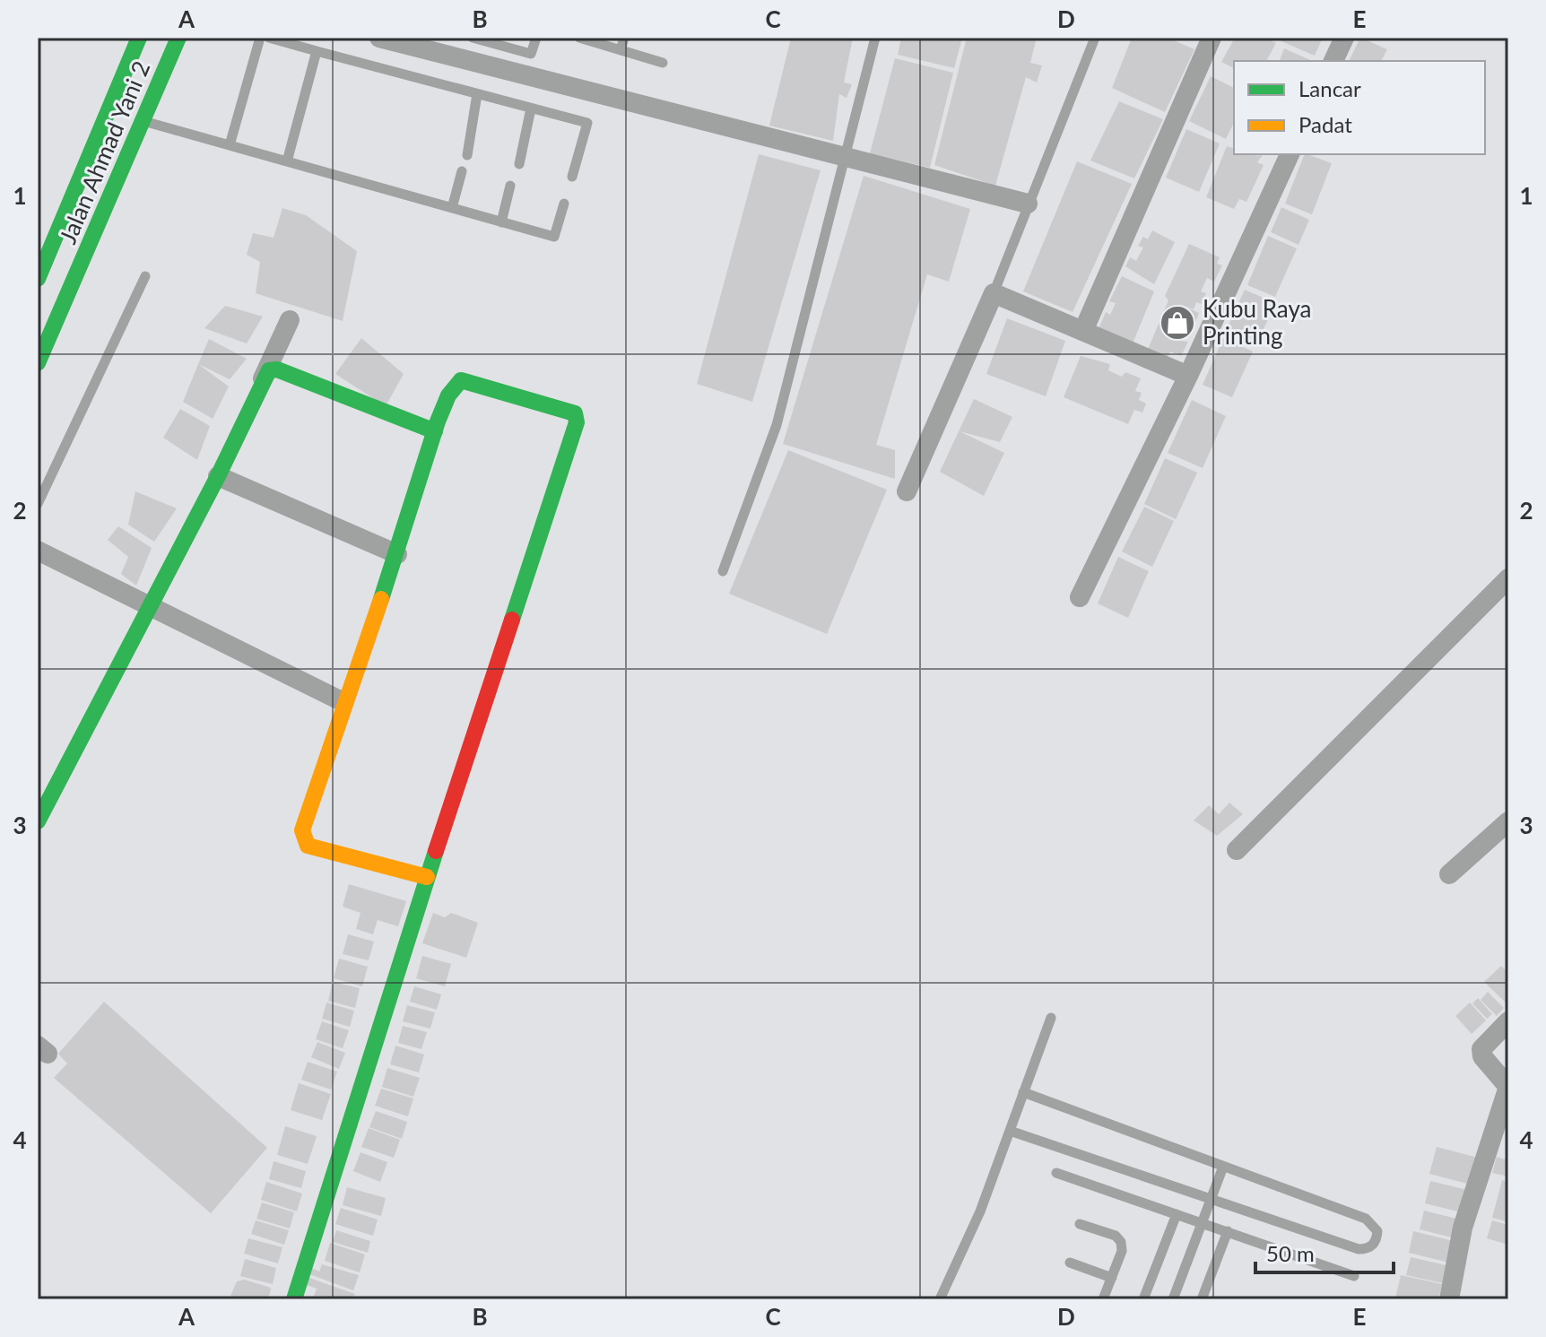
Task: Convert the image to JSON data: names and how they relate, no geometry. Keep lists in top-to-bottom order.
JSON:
{
  "streets": {
    "main road": ["Jalan Ahmad Yani 2"]
  },
  "places": {
    "shop": ["Kubu Raya Printing"]
  },
  "legend": ["Lancar", "Padat"],
  "scale_bar": "50 m",
  "grid": {
    "columns": [
      "A",
      "B",
      "C",
      "D",
      "E"
    ],
    "rows": [
      "1",
      "2",
      "3",
      "4"
    ]
  }
}
